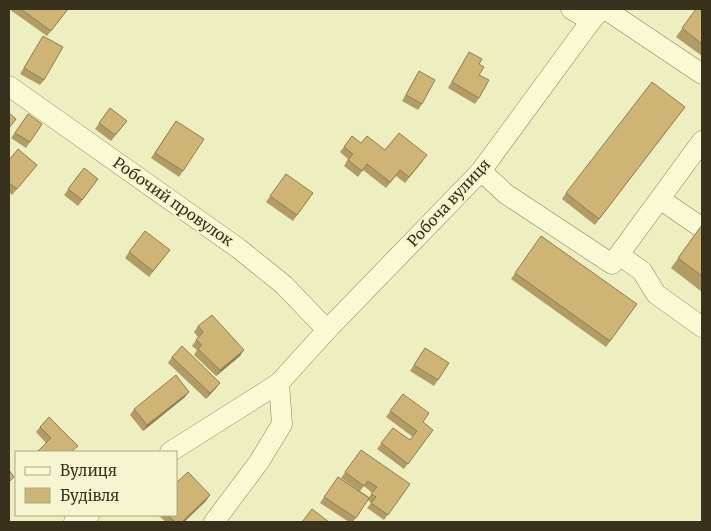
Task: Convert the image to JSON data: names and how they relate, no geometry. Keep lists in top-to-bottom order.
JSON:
{
  "streets": {
    "street": ["Робочий провулок", "Робоча вулиця"]
  },
  "crossings": [
    ["Робочий провулок", "Робоча вулиця"]
  ],
  "legend": ["Вулиця", "Будівля"]
}
